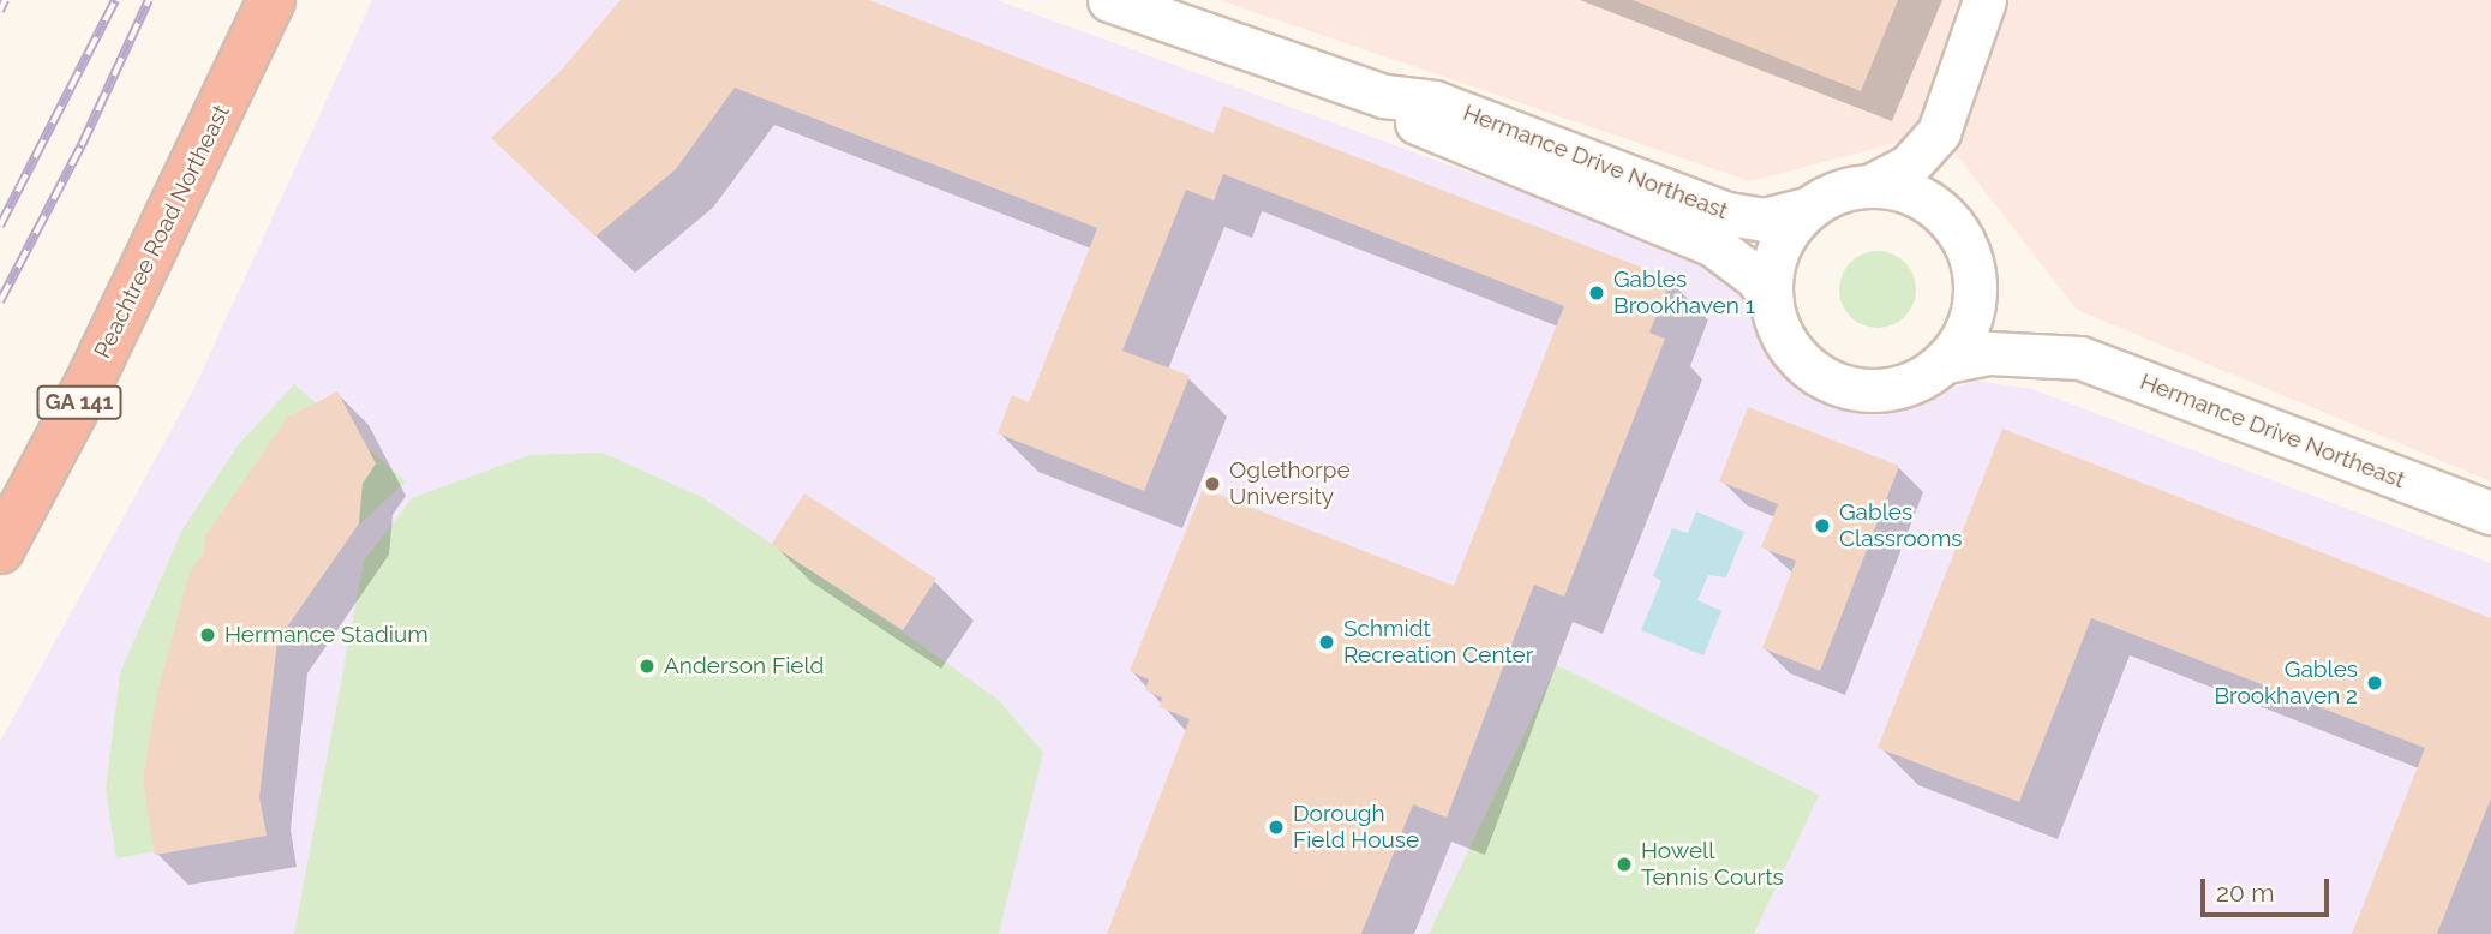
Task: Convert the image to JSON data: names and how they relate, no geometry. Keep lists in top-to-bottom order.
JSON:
{
  "streets": {
    "highway": ["Peachtree Road Northeast", "GA 141"],
    "street": ["Hermance Drive Northeast"]
  },
  "places": [
    "Gables Brookhaven 1",
    "Oglethorpe University",
    "Gables Classrooms",
    "Hermance Stadium",
    "Schmidt Recreation Center",
    "Anderson Field",
    "Gables Brookhaven 2",
    "Dorough Field House",
    "Howell Tennis Courts"
  ],
  "scale_bar": "20 m"
}
